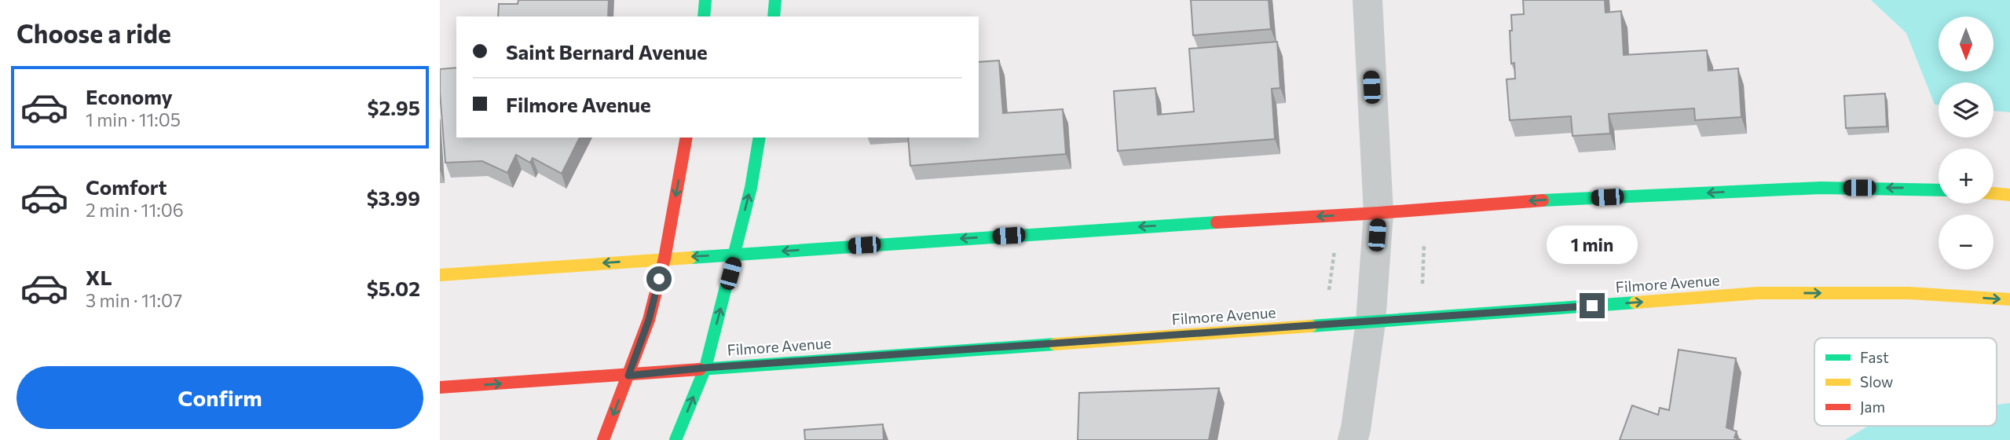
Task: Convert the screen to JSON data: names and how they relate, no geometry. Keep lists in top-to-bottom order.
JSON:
{
  "streets": {
    "street": ["Filmore Avenue"]
  },
  "legend": ["Fast", "Slow", "Jam"],
  "north": "bottom",
  "page": {
    "heading": "Choose a ride",
    "map_buttons": ["+", "−"],
    "banner": ["Saint Bernard Avenue", "Filmore Avenue"],
    "list": [
      {
        "name": "Economy",
        "note": "1 min · 11:05",
        "value": "$2.95"
      },
      {
        "name": "Comfort",
        "note": "2 min · 11:06",
        "value": "$3.99"
      },
      {
        "name": "XL",
        "note": "3 min · 11:07",
        "value": "$5.02"
      }
    ],
    "bubble": "1 min",
    "buttons": "Confirm"
  }
}
